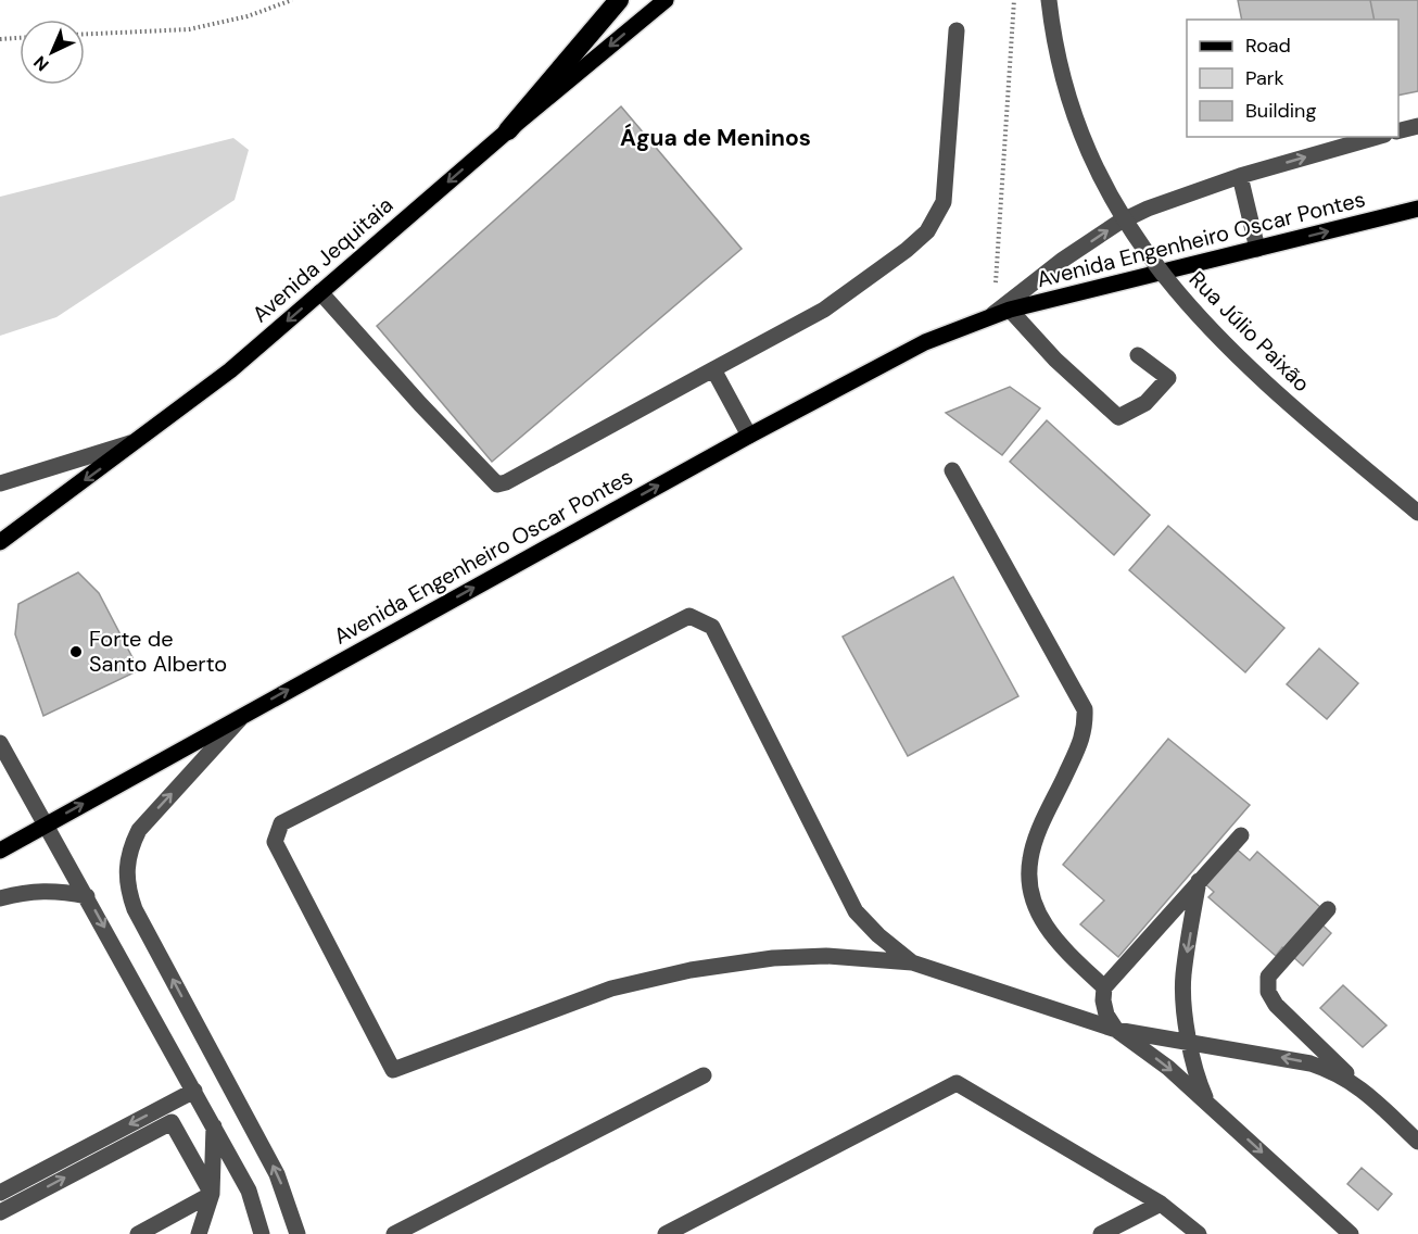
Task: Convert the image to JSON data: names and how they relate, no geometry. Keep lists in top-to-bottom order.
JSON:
{
  "streets": {
    "main road": ["Avenida Engenheiro Oscar Pontes", "Avenida Jequitaia"],
    "street": ["Rua Júlio Paixão"]
  },
  "one_way": ["Avenida Engenheiro Oscar Pontes", "Avenida Jequitaia"],
  "districts": ["Água de Meninos"],
  "places": ["Forte de Santo Alberto"],
  "legend": ["Road", "Park", "Building"],
  "north": "bottom left"
}
